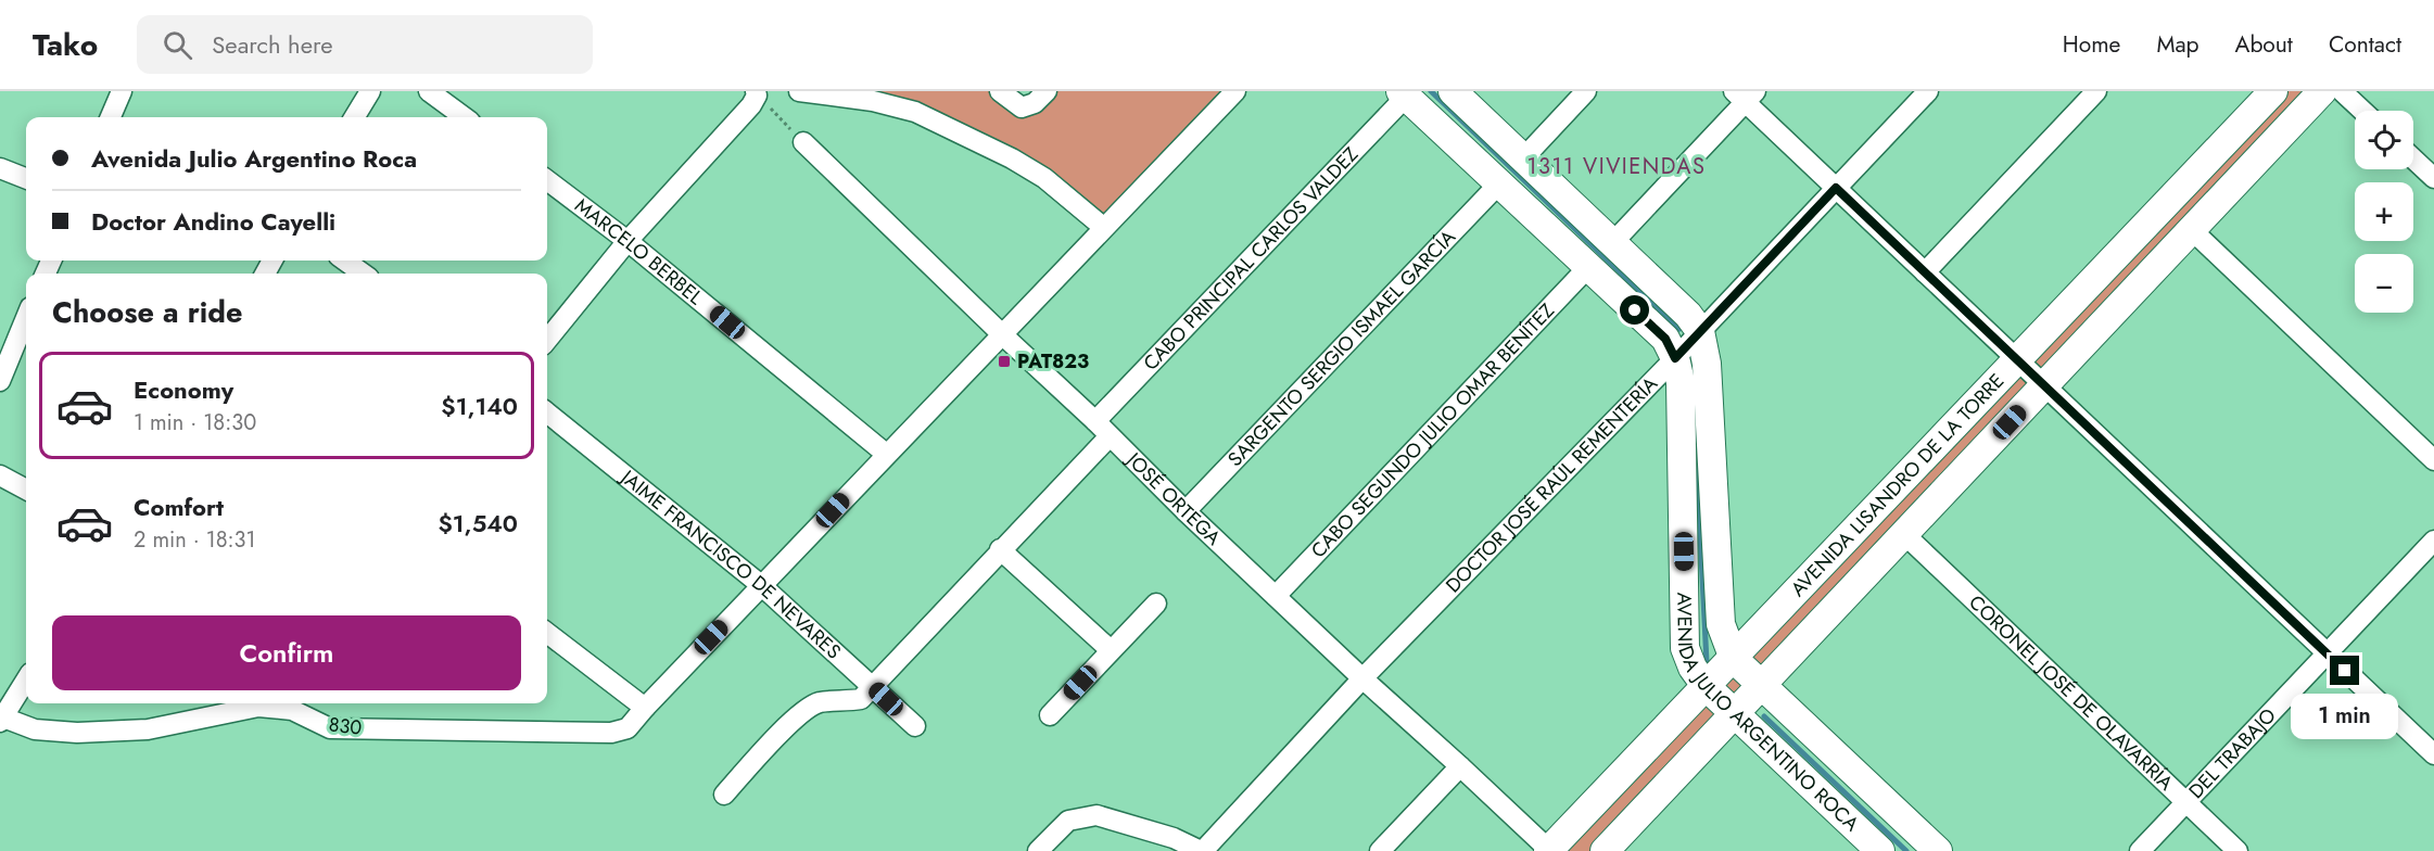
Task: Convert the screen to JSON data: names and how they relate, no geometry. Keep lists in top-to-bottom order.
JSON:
{
  "streets": {
    "main road": ["AVENIDA LISANDRO DE LA TORRE", "AVENIDA JULIO ARGENTINO ROCA"],
    "street": [
      "MARCELO BERBEL",
      "CABO PRINCIPAL CARLOS VALDEZ",
      "SARGENTO SERGIO ISMAEL GARCÍA",
      "CABO SEGUNDO JULIO OMAR BENÍTEZ",
      "DOCTOR JOSÉ RAÚL REMENTERÍA",
      "JOSÉ ORTEGA",
      "JAIME FRANCISCO DE NEVARES",
      "CORONEL JOSÉ DE OLAVARRÍA",
      "830",
      "DEL TRABAJO"
    ]
  },
  "crossings": [
    ["MARCELO BERBEL", "830"],
    ["CABO PRINCIPAL CARLOS VALDEZ", "JOSÉ ORTEGA"],
    ["CABO PRINCIPAL CARLOS VALDEZ", "AVENIDA JULIO ARGENTINO ROCA"],
    ["SARGENTO SERGIO ISMAEL GARCÍA", "JOSÉ ORTEGA"],
    ["SARGENTO SERGIO ISMAEL GARCÍA", "AVENIDA JULIO ARGENTINO ROCA"],
    ["CABO SEGUNDO JULIO OMAR BENÍTEZ", "JOSÉ ORTEGA"],
    ["CABO SEGUNDO JULIO OMAR BENÍTEZ", "AVENIDA JULIO ARGENTINO ROCA"],
    ["DOCTOR JOSÉ RAÚL REMENTERÍA", "JOSÉ ORTEGA"],
    ["DOCTOR JOSÉ RAÚL REMENTERÍA", "AVENIDA JULIO ARGENTINO ROCA"],
    ["AVENIDA LISANDRO DE LA TORRE", "JOSÉ ORTEGA"],
    ["AVENIDA LISANDRO DE LA TORRE", "CORONEL JOSÉ DE OLAVARRÍA"],
    ["AVENIDA LISANDRO DE LA TORRE", "AVENIDA JULIO ARGENTINO ROCA"],
    ["JOSÉ ORTEGA", "830"],
    ["JAIME FRANCISCO DE NEVARES", "830"],
    ["CORONEL JOSÉ DE OLAVARRÍA", "DEL TRABAJO"]
  ],
  "districts": ["1311 VIVIENDAS"],
  "places": {
    "transit": ["PAT823"]
  },
  "page": {
    "header": "Tako",
    "search": "Search here",
    "nav": [
      "Home",
      "Map",
      "About",
      "Contact"
    ],
    "map_buttons": ["+", "−"],
    "banner": ["Avenida Julio Argentino Roca", "Doctor Andino Cayelli"],
    "heading": "Choose a ride",
    "list": [
      {
        "name": "Economy",
        "note": "1 min · 18:30",
        "value": "$1,140"
      },
      {
        "name": "Comfort",
        "note": "2 min · 18:31",
        "value": "$1,540"
      }
    ],
    "buttons": "Confirm",
    "bubble": "1 min"
  }
}
